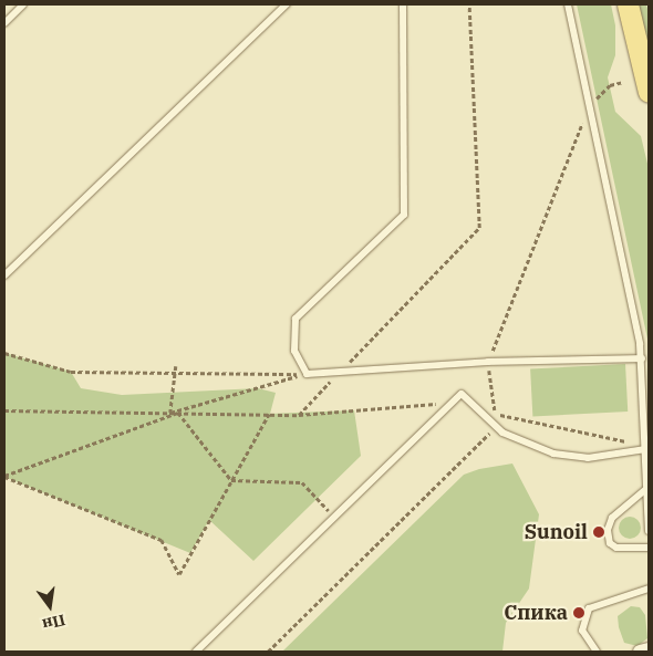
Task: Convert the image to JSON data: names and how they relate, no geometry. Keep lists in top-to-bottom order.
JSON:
{
  "places": ["Sunoil", "Спика"],
  "north": "bottom"
}
